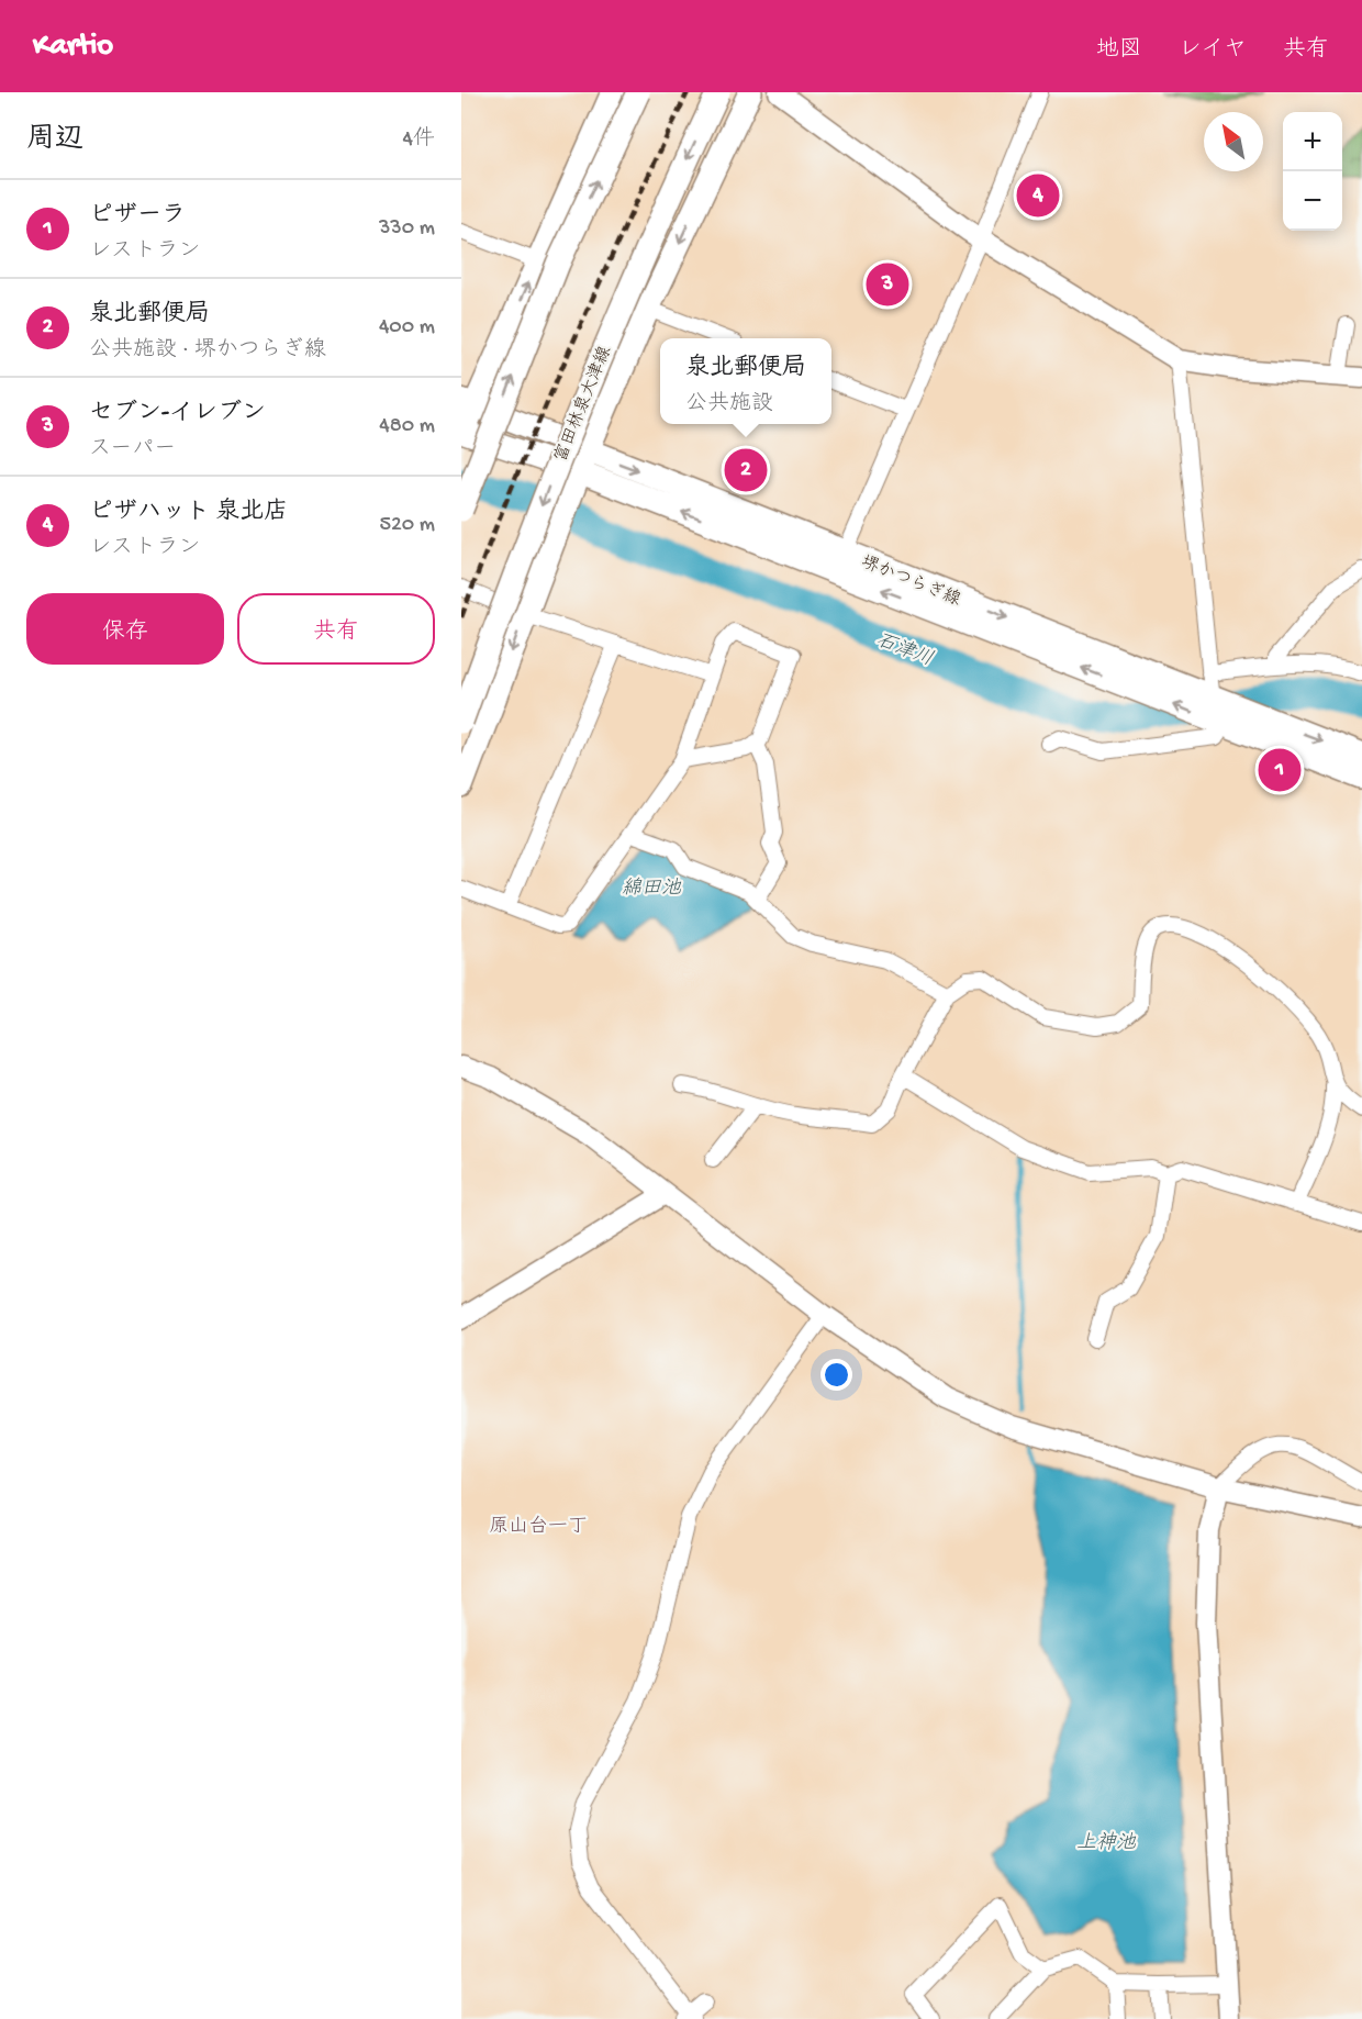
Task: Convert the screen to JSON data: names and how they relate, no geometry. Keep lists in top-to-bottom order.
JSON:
{
  "streets": {
    "main road": ["富田林泉大津線", "堺かつらぎ線"]
  },
  "districts": ["原山台一丁"],
  "water": ["石津川", "綿田池", "上神池"],
  "north": "top left",
  "page": {
    "header": "Kartio",
    "nav": ["地図", "レイヤ", "共有"],
    "heading": ["周辺", "4件"],
    "map_buttons": ["+", "−"],
    "pins": [
      "4",
      "3",
      "2",
      "1"
    ],
    "list": [
      {
        "mark": "1",
        "name": "ピザーラ",
        "note": "レストラン",
        "value": "330 m"
      },
      {
        "mark": "2",
        "name": "泉北郵便局",
        "note": "公共施設 · 堺かつらぎ線",
        "value": "400 m"
      },
      {
        "mark": "3",
        "name": "セブン-イレブン",
        "note": "スーパー",
        "value": "480 m"
      },
      {
        "mark": "4",
        "name": "ピザハット 泉北店",
        "note": "レストラン",
        "value": "520 m"
      }
    ],
    "popup": ["泉北郵便局", "公共施設"],
    "buttons": ["保存", "共有"]
  }
}
